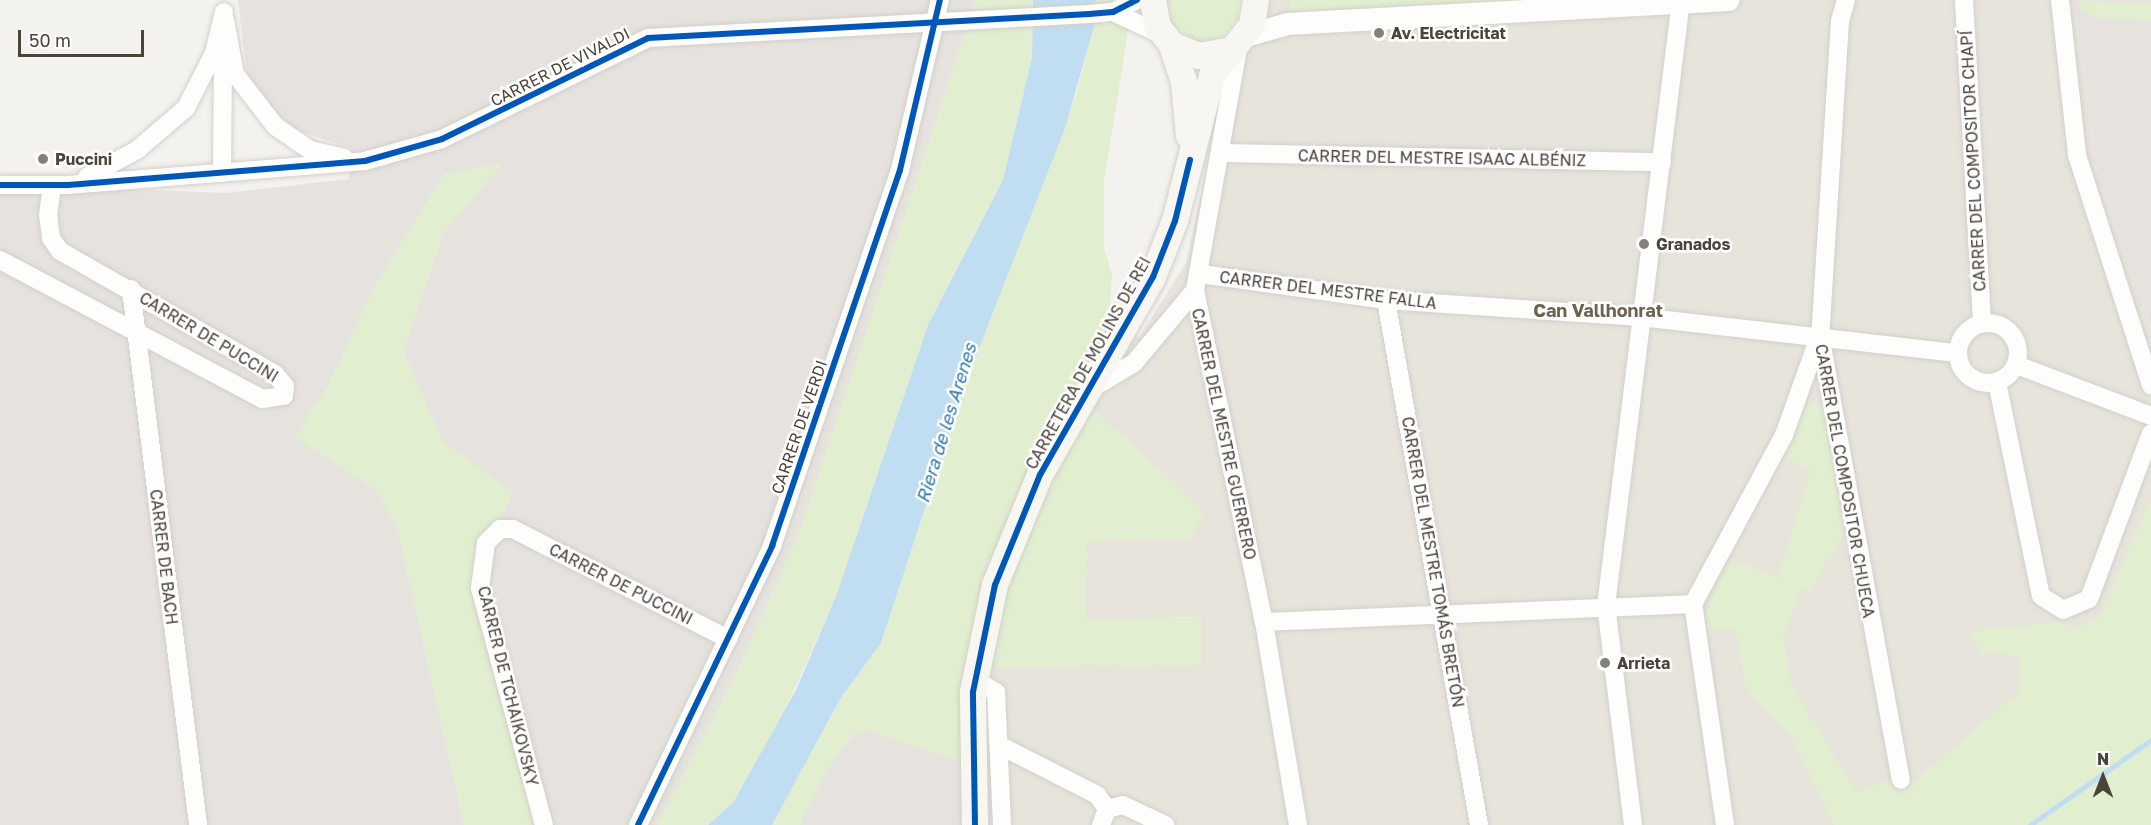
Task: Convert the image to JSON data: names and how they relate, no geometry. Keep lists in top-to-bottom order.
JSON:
{
  "streets": {
    "main road": ["CARRETERA DE MOLINS DE REI"],
    "street": [
      "CARRER DE VIVALDI",
      "CARRER DEL MESTRE ISAAC ALBÉNIZ",
      "CARRER DEL COMPOSITOR CHAPÍ",
      "CARRER DEL MESTRE FALLA",
      "CARRER DE PUCCINI",
      "CARRER DE VERDI",
      "CARRER DEL MESTRE GUERRERO",
      "CARRER DEL COMPOSITOR CHUECA",
      "CARRER DE BACH",
      "CARRER DEL MESTRE TOMÁS BRETÓN",
      "CARRER DE TCHAIKOVSKY"
    ]
  },
  "crossings": [
    ["CARRER DE VIVALDI", "CARRER DE PUCCINI"],
    ["CARRER DE VIVALDI", "CARRETERA DE MOLINS DE REI"],
    ["CARRER DE VIVALDI", "CARRER DE VERDI"],
    ["CARRER DEL MESTRE ISAAC ALBÉNIZ", "CARRER DEL MESTRE GUERRERO"],
    ["CARRER DEL COMPOSITOR CHAPÍ", "CARRER DEL MESTRE FALLA"],
    ["CARRER DEL MESTRE FALLA", "CARRETERA DE MOLINS DE REI"],
    ["CARRER DEL MESTRE FALLA", "CARRER DEL MESTRE GUERRERO"],
    ["CARRER DEL MESTRE FALLA", "CARRER DEL COMPOSITOR CHUECA"],
    ["CARRER DEL MESTRE FALLA", "CARRER DEL MESTRE TOMÁS BRETÓN"],
    ["CARRER DE PUCCINI", "CARRER DE VERDI"],
    ["CARRER DE PUCCINI", "CARRER DE BACH"],
    ["CARRER DE PUCCINI", "CARRER DE TCHAIKOVSKY"],
    ["CARRETERA DE MOLINS DE REI", "CARRER DEL MESTRE GUERRERO"]
  ],
  "districts": ["Can Vallhonrat"],
  "water": ["Riera de les Arenes"],
  "places": [
    "Av. Electricitat",
    "Puccini",
    "Granados",
    "Arrieta"
  ],
  "scale_bar": "50 m",
  "north": "top"
}
